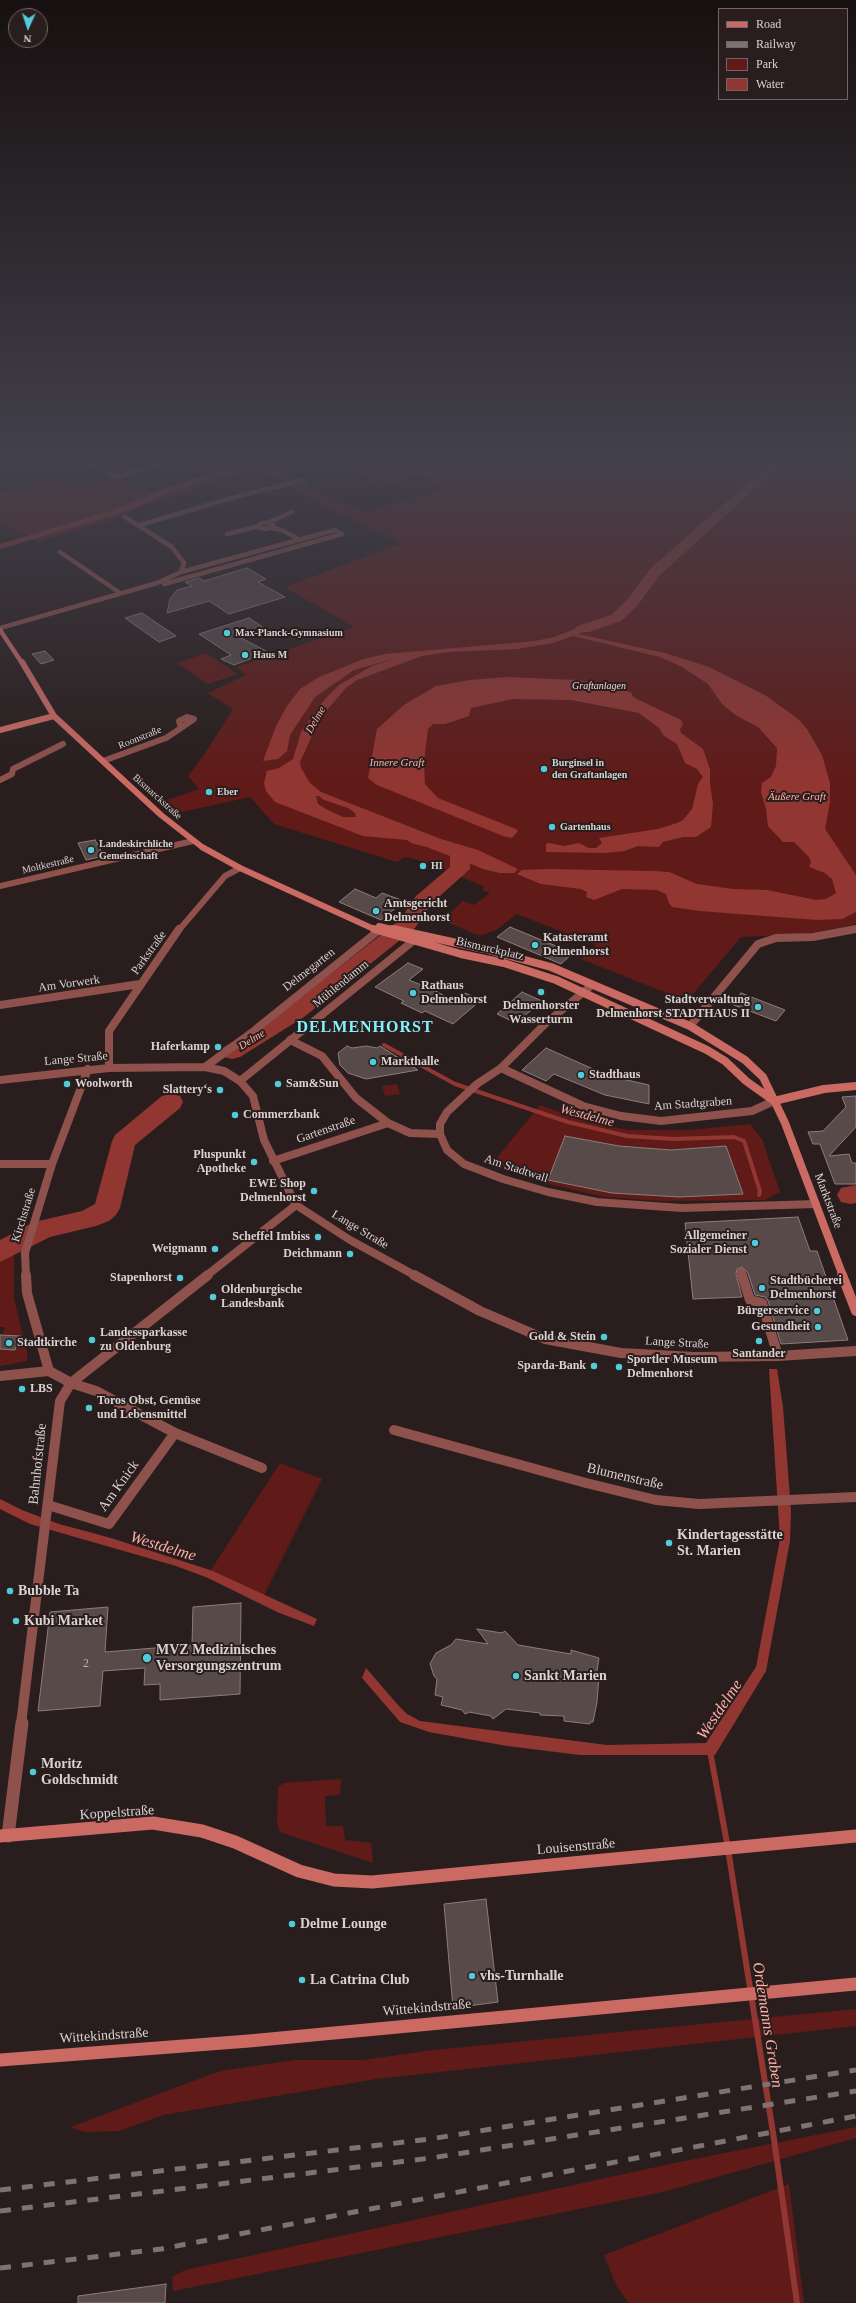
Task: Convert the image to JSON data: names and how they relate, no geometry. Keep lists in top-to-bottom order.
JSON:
{
  "streets": {
    "main road": [
      "Bismarckstraße",
      "Bismarckplatz",
      "Marktstraße",
      "Koppelstraße",
      "Louisenstraße",
      "Wittekindstraße"
    ],
    "street": [
      "Roonstraße",
      "Moltkestraße",
      "Parkstraße",
      "Delmegarten",
      "Am Vorwerk",
      "Mühlendamm",
      "Lange Straße",
      "Am Stadtgraben",
      "Gartenstraße",
      "Am Stadtwall",
      "Kirchstraße",
      "Bahnhofstraße",
      "Blumenstraße",
      "Am Knick"
    ]
  },
  "crossings": [
    ["Roonstraße", "Bismarckstraße"],
    ["Bismarckstraße", "Moltkestraße"],
    ["Bismarckstraße", "Bismarckplatz"],
    ["Bismarckstraße", "Parkstraße"],
    ["Bismarckstraße", "Delmegarten"],
    ["Bismarckstraße", "Mühlendamm"],
    ["Bismarckplatz", "Mühlendamm"],
    ["Bismarckplatz", "Am Stadtgraben"],
    ["Bismarckplatz", "Marktstraße"],
    ["Parkstraße", "Am Vorwerk"],
    ["Parkstraße", "Lange Straße"],
    ["Delmegarten", "Lange Straße"],
    ["Mühlendamm", "Lange Straße"],
    ["Lange Straße", "Gartenstraße"],
    ["Lange Straße", "Kirchstraße"],
    ["Lange Straße", "Bahnhofstraße"],
    ["Am Stadtgraben", "Marktstraße"],
    ["Am Stadtwall", "Marktstraße"],
    ["Bahnhofstraße", "Am Knick"],
    ["Bahnhofstraße", "Koppelstraße"],
    ["Koppelstraße", "Louisenstraße"]
  ],
  "districts": ["DELMENHORST"],
  "water": [
    "Delme",
    "Innere Graft",
    "Äußere Graft",
    "Westdelme",
    "Ordemanns Graben"
  ],
  "parks": ["Graftanlagen"],
  "places": [
    "Max-Planck-Gymnasium",
    "Haus M",
    "Burginsel in den Graftanlagen",
    "Eber",
    "Gartenhaus",
    "Landeskirchliche Gemeinschaft",
    "HI",
    "Amtsgericht Delmenhorst",
    "Katasteramt Delmenhorst",
    "Delmenhorster Wasserturm",
    "Rathaus Delmenhorst",
    "Stadtverwaltung Delmenhorst STADTHAUS II",
    "Haferkamp",
    "Markthalle",
    "Stadthaus",
    "Woolworth",
    "Sam&Sun",
    "Slattery‘s",
    "Commerzbank",
    "Pluspunkt Apotheke",
    "EWE Shop Delmenhorst",
    "Scheffel Imbiss",
    "Allgemeiner Sozialer Dienst",
    "Weigmann",
    "Deichmann",
    "Stapenhorst",
    "Stadtbücherei Delmenhorst",
    "Oldenburgische Landesbank",
    "Bürgerservice",
    "Gesundheit",
    "Gold & Stein",
    "Landessparkasse zu Oldenburg",
    "Santander",
    "Stadtkirche",
    "Sparda-Bank",
    "Sportler Museum Delmenhorst",
    "LBS",
    "Toros Obst, Gemüse und Lebensmittel",
    "Kindertagesstätte St. Marien",
    "Bubble Ta",
    "Kubi Market",
    "MVZ Medizinisches Versorgungszentrum",
    "Sankt Marien",
    "Moritz Goldschmidt",
    "Delme Lounge",
    "vhs-Turnhalle",
    "La Catrina Club"
  ],
  "house_numbers": ["2"],
  "legend": [
    "Road",
    "Railway",
    "Park",
    "Water"
  ],
  "north": "bottom"
}
